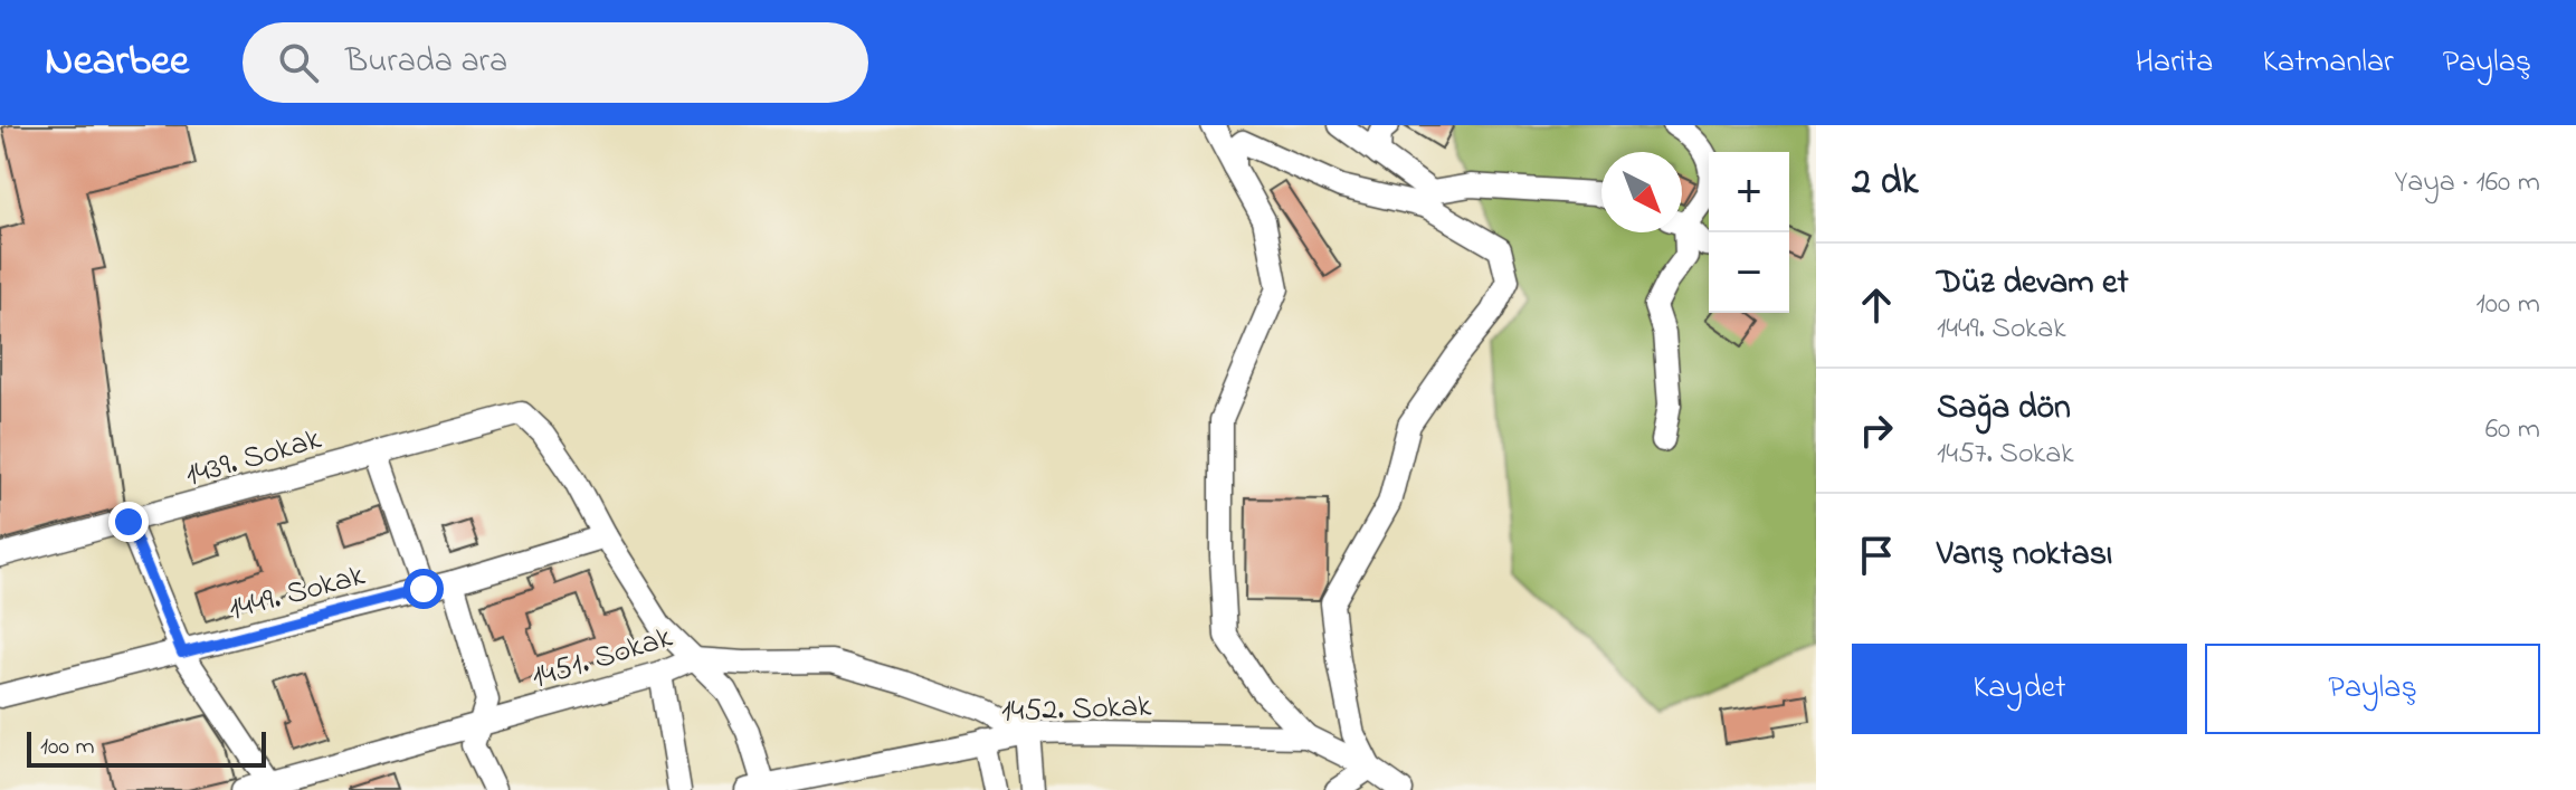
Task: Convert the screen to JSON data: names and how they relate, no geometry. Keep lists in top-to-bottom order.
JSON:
{
  "streets": {
    "street": [
      "1439. Sokak",
      "1449. Sokak",
      "1451. Sokak",
      "1452. Sokak"
    ]
  },
  "crossings": [
    ["1439. Sokak", "1449. Sokak"],
    ["1451. Sokak", "1452. Sokak"]
  ],
  "scale_bar": "100 m",
  "north": "bottom right",
  "page": {
    "header": "Nearbee",
    "search": "Burada ara",
    "nav": ["Harita", "Katmanlar", "Paylaş"],
    "heading": ["2 dk", "Yaya · 160 m"],
    "map_buttons": ["+", "−"],
    "list": [
      ["Düz devam et", "1449. Sokak", "100 m"],
      ["Sağa dön", "1457. Sokak", "60 m"],
      "Varış noktası"
    ],
    "buttons": ["Kaydet", "Paylaş"],
    "scale": "100 m"
  }
}
